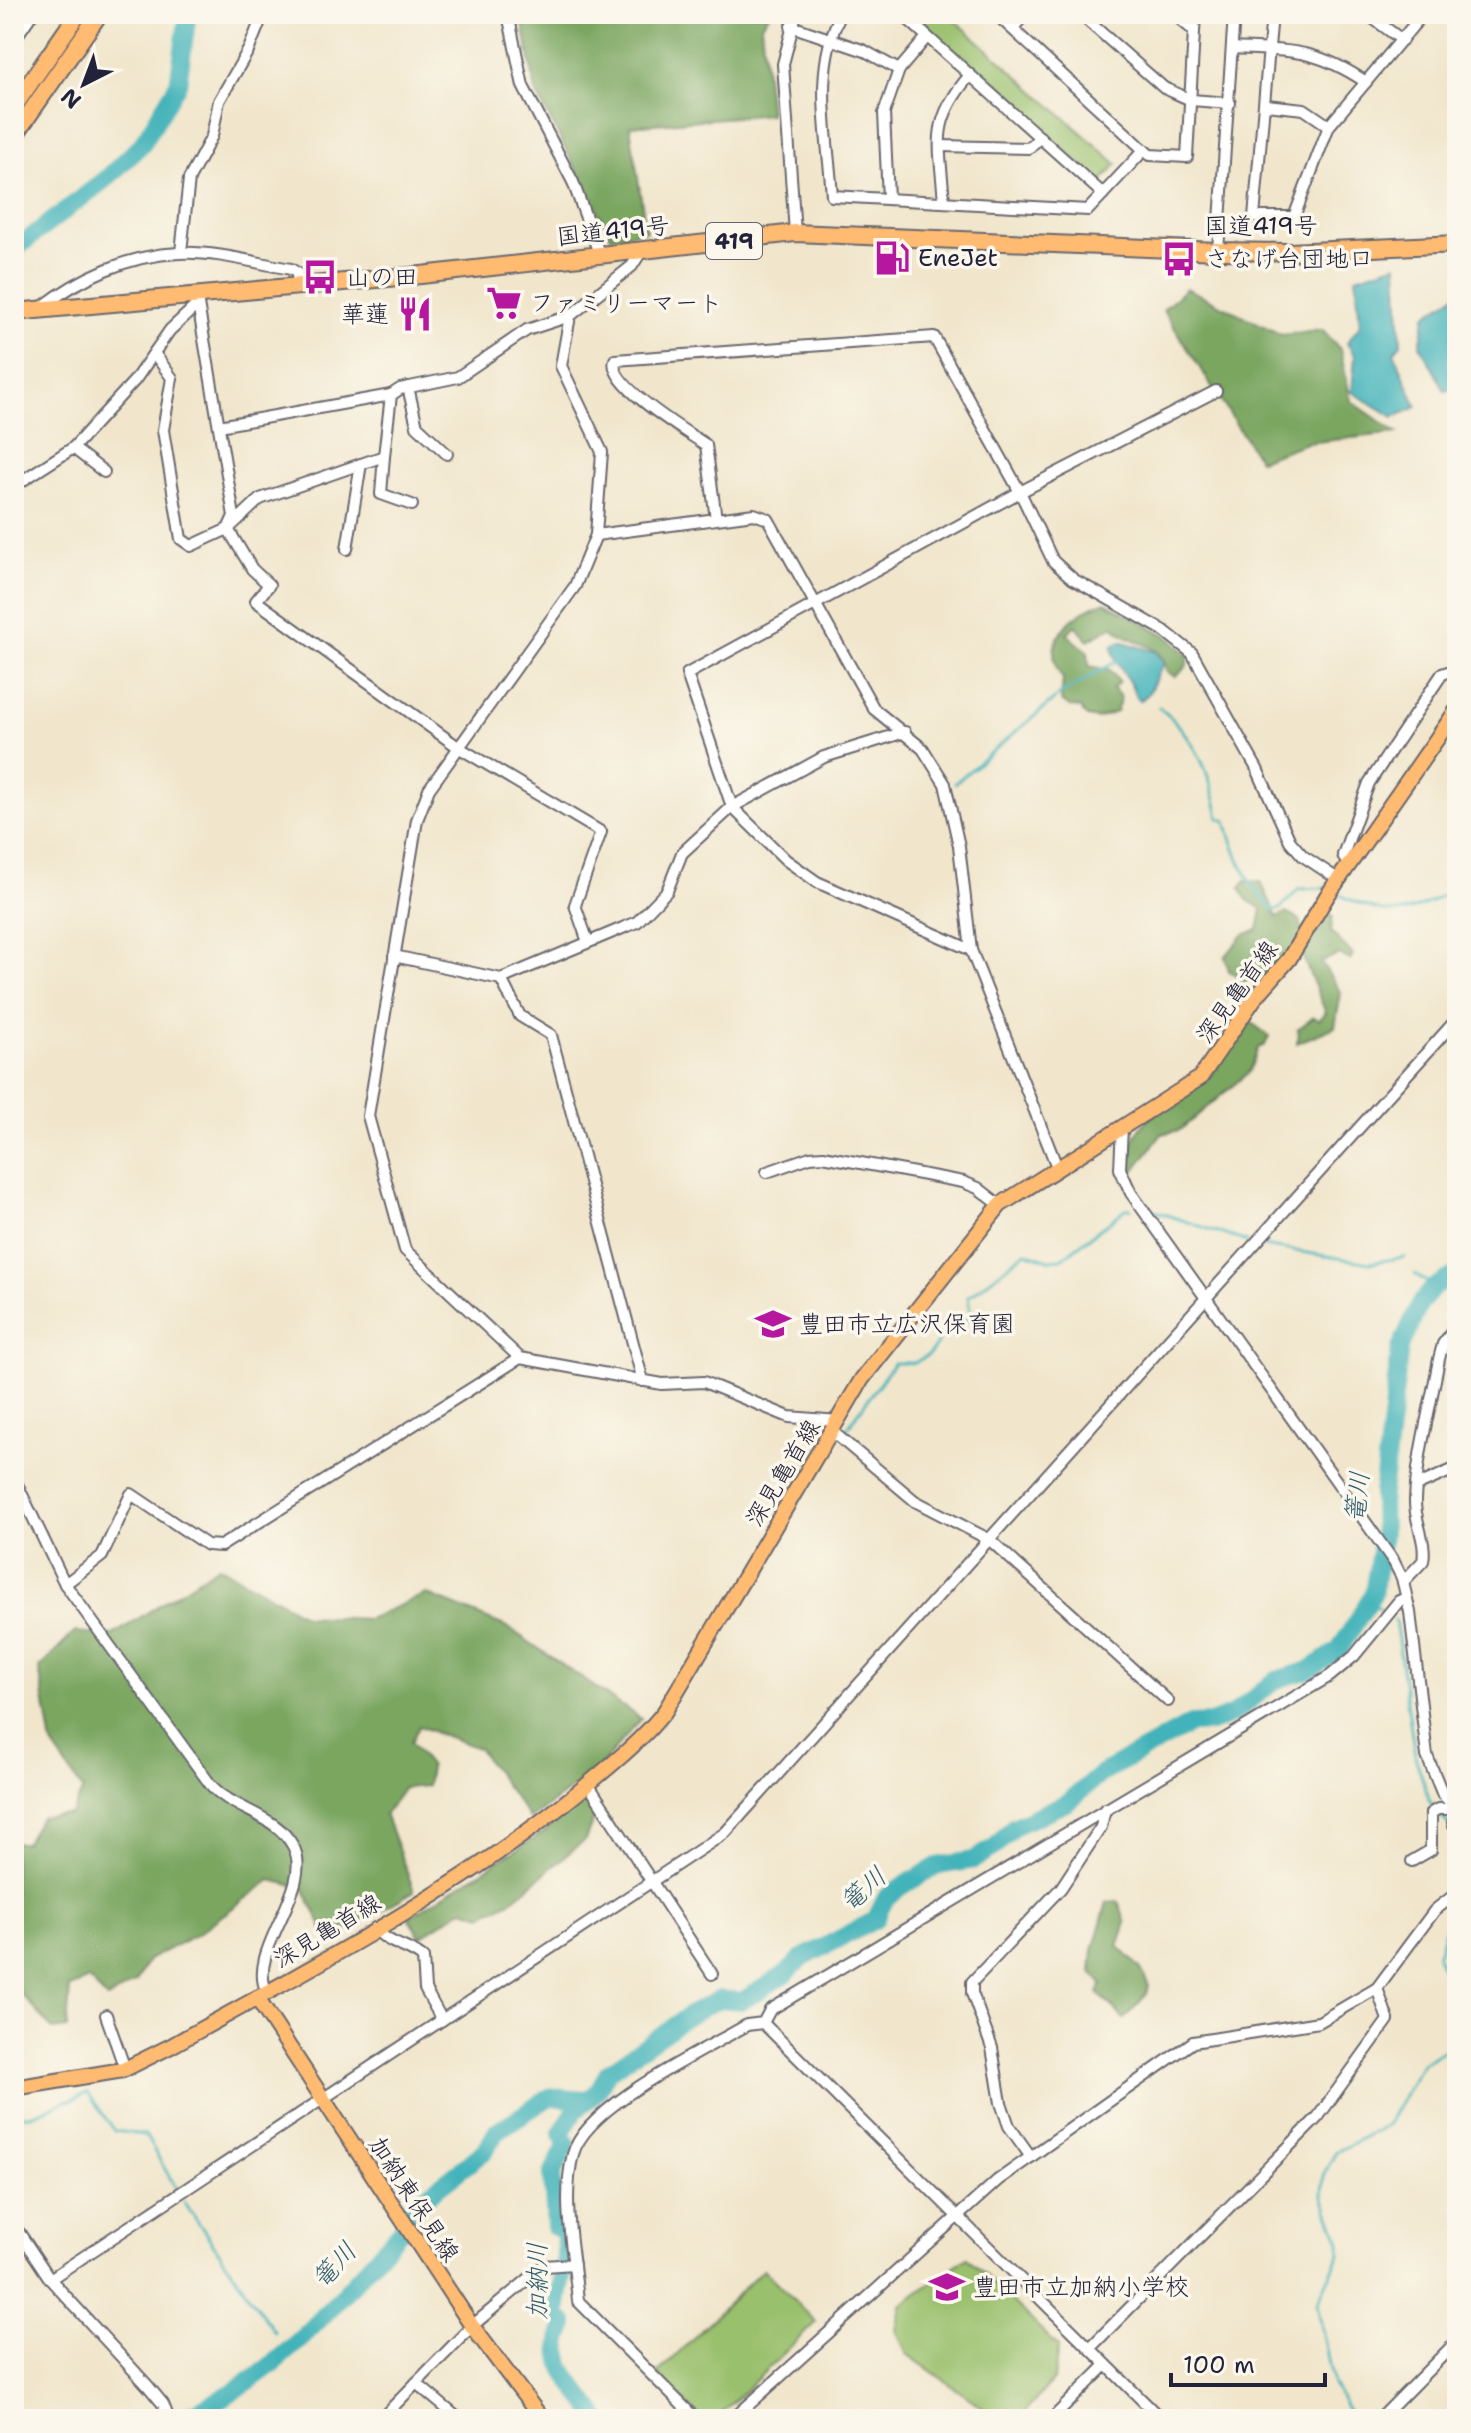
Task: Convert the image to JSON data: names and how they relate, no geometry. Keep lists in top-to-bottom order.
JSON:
{
  "streets": {
    "highway": ["国道419号", "419"],
    "main road": ["深見亀首線", "加納東保見線"]
  },
  "crossings": [
    ["深見亀首線", "加納東保見線"]
  ],
  "water": ["篭川", "加納川"],
  "places": {
    "fuel station": ["EneJet"],
    "bus stop": ["さなげ台団地口", "山の田"],
    "supermarket": ["ファミリーマート"],
    "restaurant": ["華蓮"],
    "school or university": ["豊田市立広沢保育園", "豊田市立加納小学校"]
  },
  "scale_bar": "100 m",
  "north": "bottom left"
}
